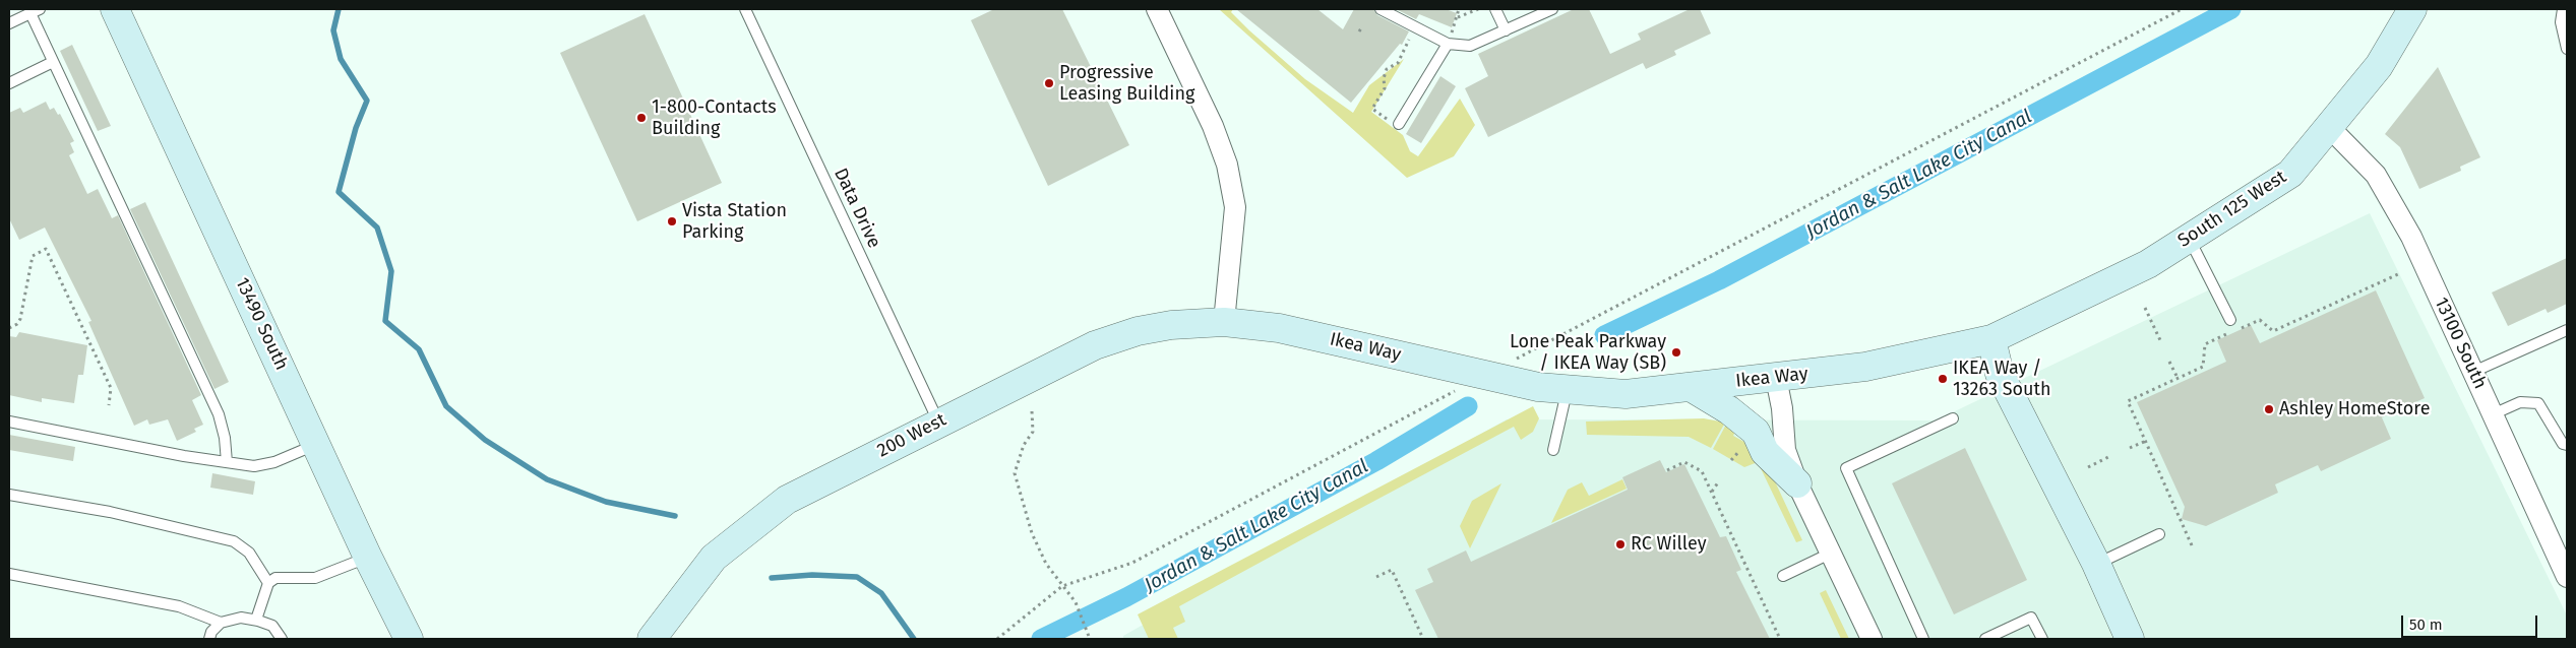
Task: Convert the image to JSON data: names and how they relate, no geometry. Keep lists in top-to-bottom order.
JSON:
{
  "streets": {
    "main road": [
      "South 125 West",
      "13490 South",
      "Ikea Way",
      "200 West"
    ],
    "street": ["13100 South"],
    "lane": ["Data Drive"]
  },
  "crossings": [
    ["Data Drive", "200 West"],
    ["South 125 West", "13100 South"],
    ["South 125 West", "Ikea Way"],
    ["Ikea Way", "200 West"]
  ],
  "water": ["Jordan & Salt Lake City Canal"],
  "places": [
    "Progressive Leasing Building",
    "1-800-Contacts Building",
    "Vista Station Parking",
    "Lone Peak Parkway / IKEA Way (SB)",
    "IKEA Way / 13263 South",
    "Ashley HomeStore",
    "RC Willey"
  ],
  "scale_bar": "50 m"
}
